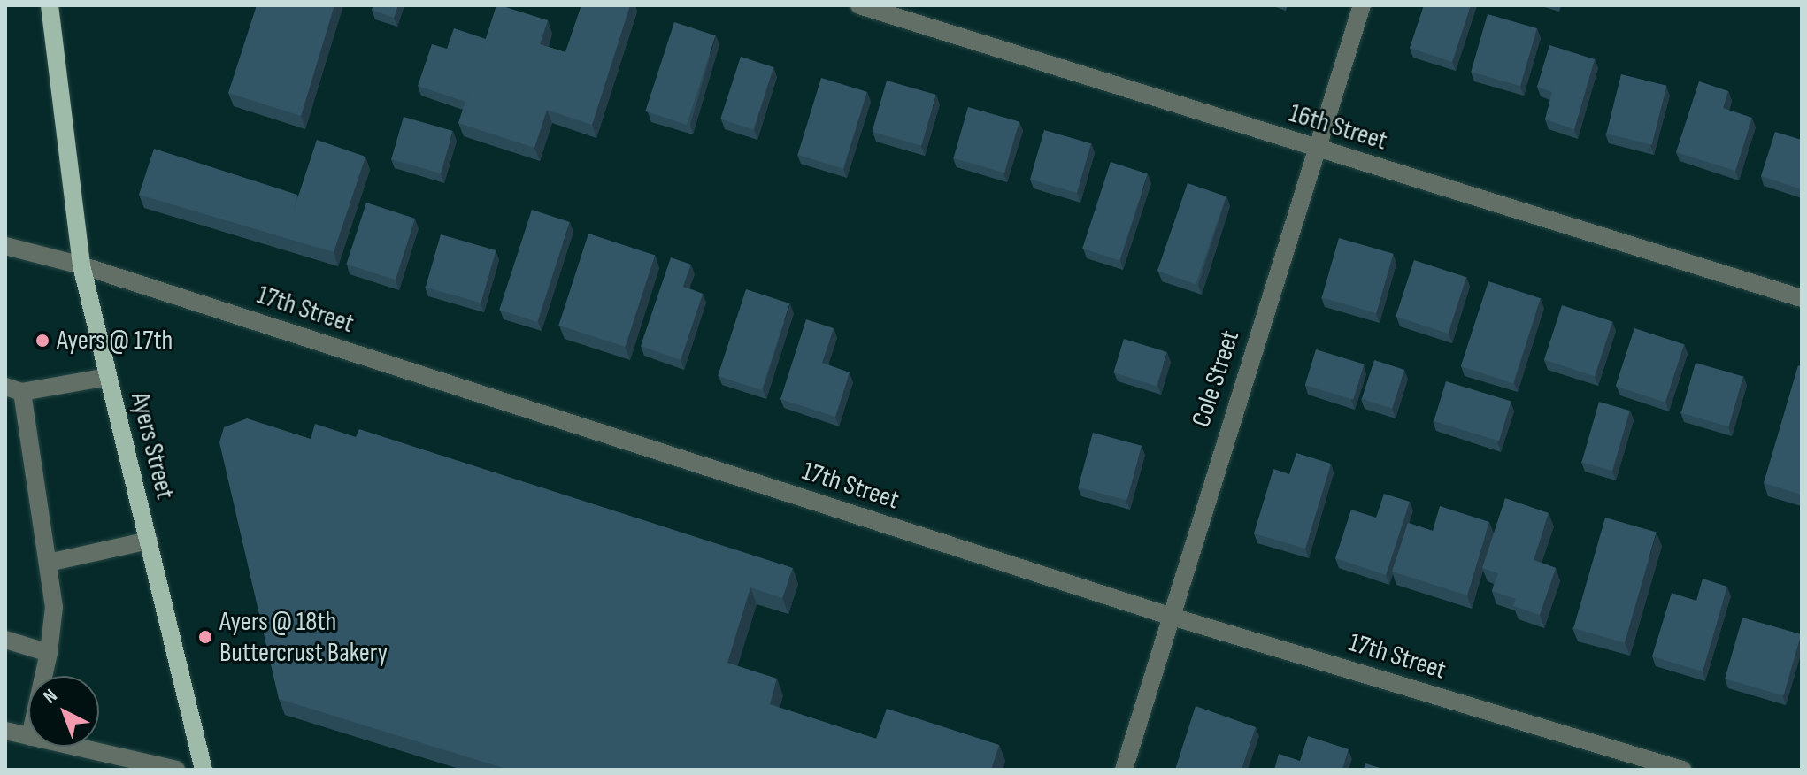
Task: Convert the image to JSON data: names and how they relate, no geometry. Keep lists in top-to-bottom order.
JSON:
{
  "streets": {
    "main road": ["Ayers Street"],
    "street": ["16th Street", "17th Street", "Cole Street"]
  },
  "crossings": [
    ["16th Street", "Cole Street"],
    ["17th Street", "Cole Street"],
    ["17th Street", "Ayers Street"]
  ],
  "places": ["Ayers @ 17th", "Ayers @ 18th Buttercrust Bakery"],
  "north": "top left"
}
